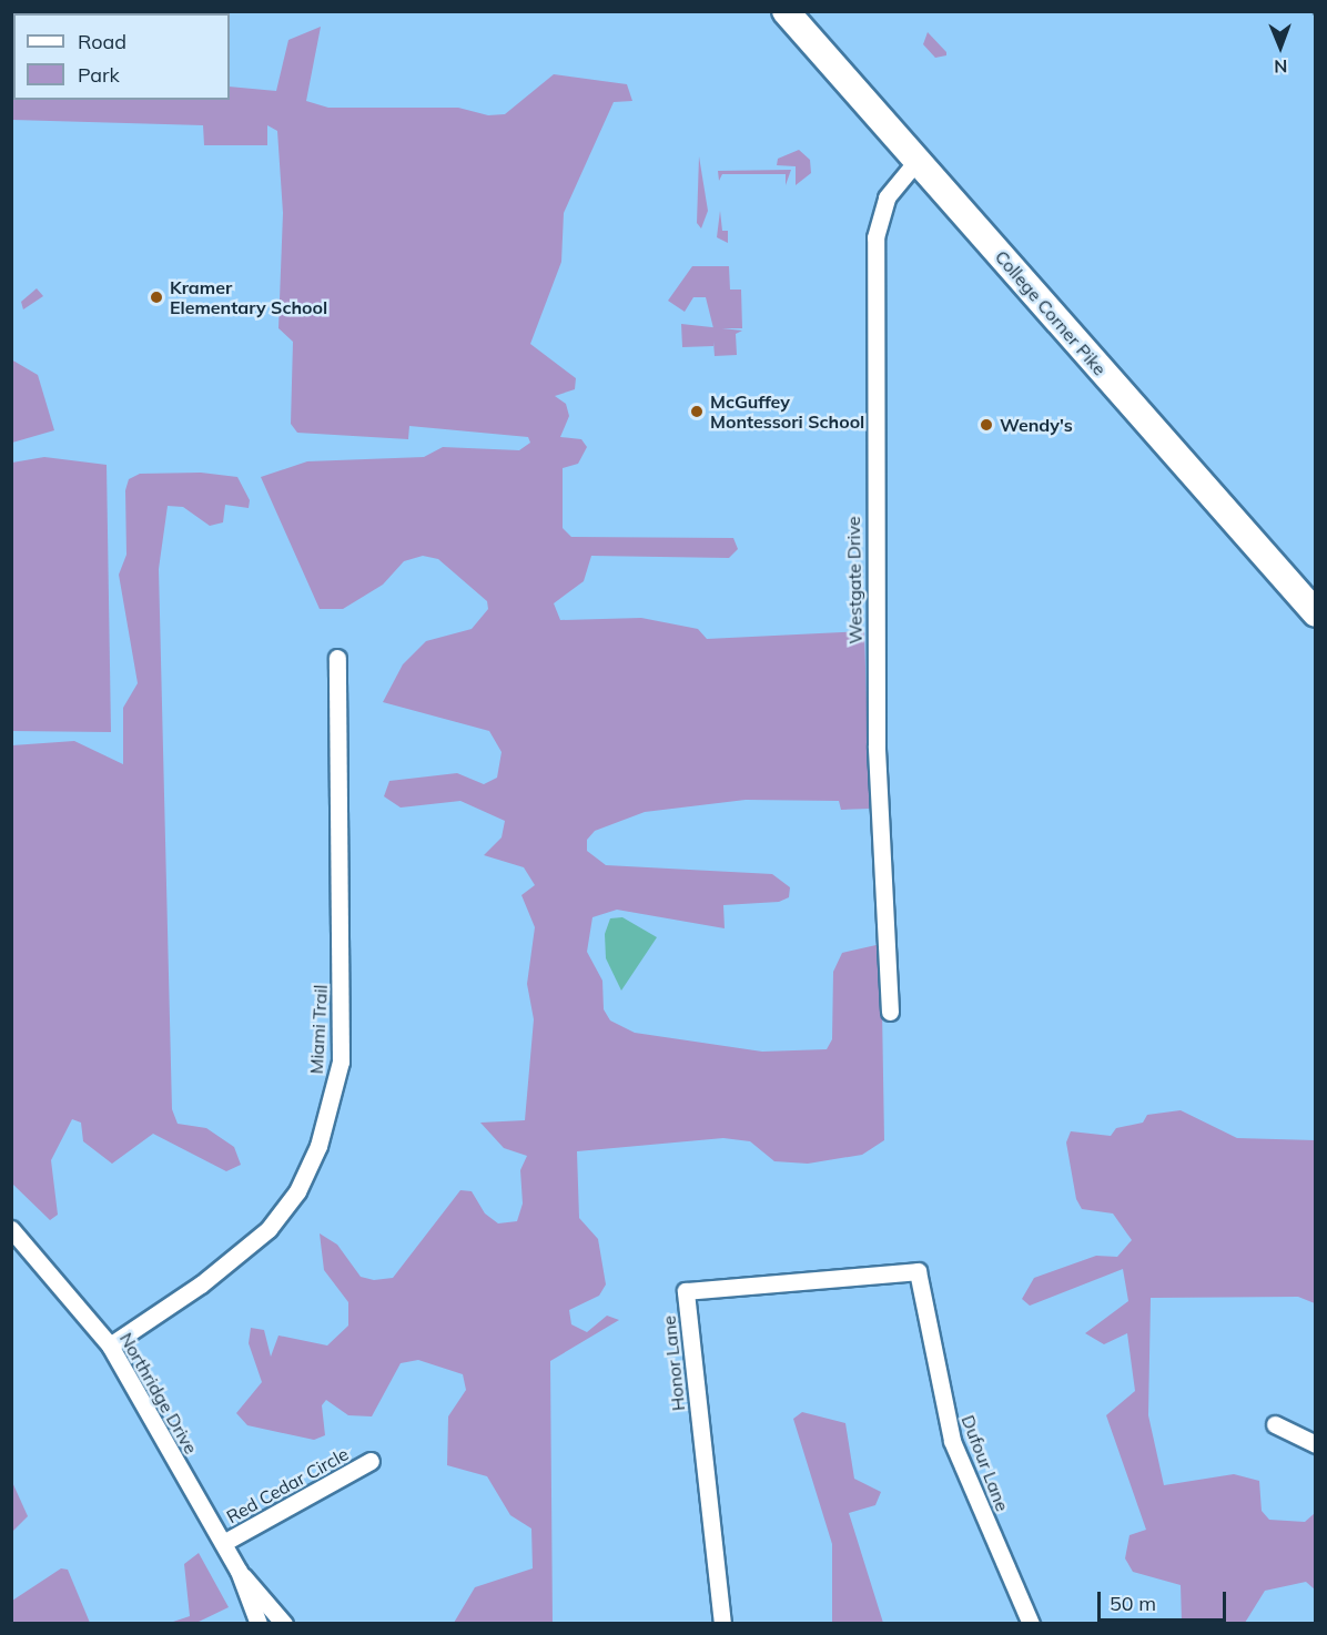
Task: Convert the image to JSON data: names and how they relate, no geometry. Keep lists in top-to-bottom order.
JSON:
{
  "streets": {
    "highway": ["College Corner Pike"],
    "street": [
      "Westgate Drive",
      "Miami Trail",
      "Honor Lane",
      "Northridge Drive",
      "Dufour Lane",
      "Red Cedar Circle"
    ]
  },
  "crossings": [
    ["College Corner Pike", "Westgate Drive"],
    ["Miami Trail", "Northridge Drive"],
    ["Honor Lane", "Dufour Lane"],
    ["Northridge Drive", "Red Cedar Circle"]
  ],
  "places": ["Kramer Elementary School", "McGuffey Montessori School", "Wendy's"],
  "legend": ["Road", "Park"],
  "scale_bar": "50 m",
  "north": "bottom"
}
